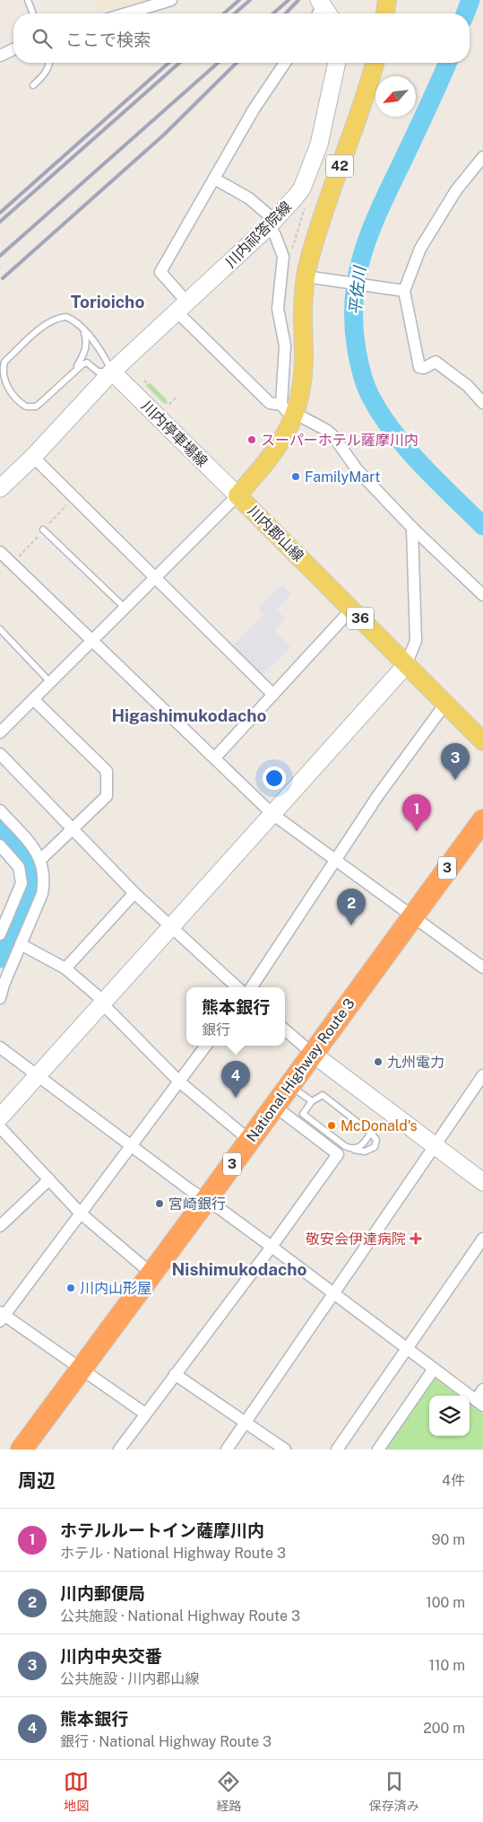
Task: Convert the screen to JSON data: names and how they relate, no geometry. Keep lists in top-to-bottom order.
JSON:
{
  "streets": {
    "highway": ["3", "National Highway Route 3"],
    "main road": ["42", "川内郡山線", "36"],
    "street": ["川内祁答院線", "川内停車場線"]
  },
  "crossings": [
    ["42", "川内郡山線"],
    ["川内祁答院線", "川内停車場線"],
    ["川内停車場線", "川内郡山線"]
  ],
  "districts": ["Torioicho", "Higashimukodacho", "Nishimukodacho"],
  "water": ["平佐川"],
  "places": {
    "other": [
      "スーパーホテル薩摩川内",
      "FamilyMart",
      "九州電力",
      "McDonald's",
      "宮崎銀行",
      "川内山形屋"
    ],
    "health": ["敬安会伊達病院"]
  },
  "north": "bottom left",
  "page": {
    "search": "ここで検索",
    "pins": [
      "3",
      "1",
      "2",
      "4"
    ],
    "popup": ["熊本銀行", "銀行"],
    "heading": ["周辺", "4件"],
    "list": [
      {
        "mark": "1",
        "name": "ホテルルートイン薩摩川内",
        "note": "ホテル · National Highway Route 3",
        "value": "90 m"
      },
      {
        "mark": "2",
        "name": "川内郵便局",
        "note": "公共施設 · National Highway Route 3",
        "value": "100 m"
      },
      {
        "mark": "3",
        "name": "川内中央交番",
        "note": "公共施設 · 川内郡山線",
        "value": "110 m"
      },
      {
        "mark": "4",
        "name": "熊本銀行",
        "note": "銀行 · National Highway Route 3",
        "value": "200 m"
      }
    ],
    "nav": ["地図", "経路", "保存済み"]
  }
}
